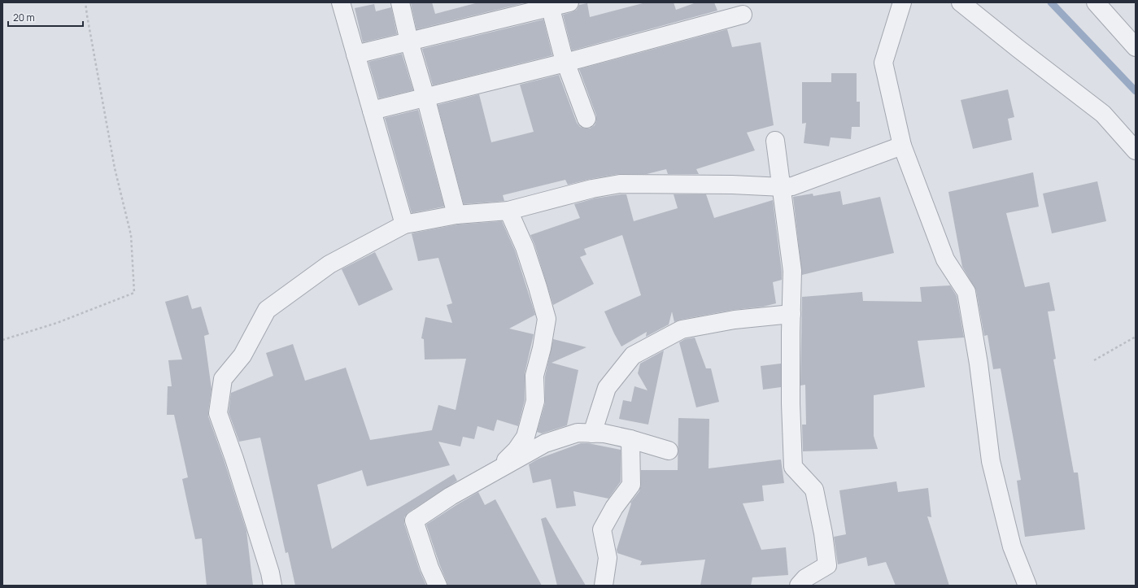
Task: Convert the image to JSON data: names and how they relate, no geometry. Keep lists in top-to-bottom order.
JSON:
{
  "scale_bar": "20 m"
}
